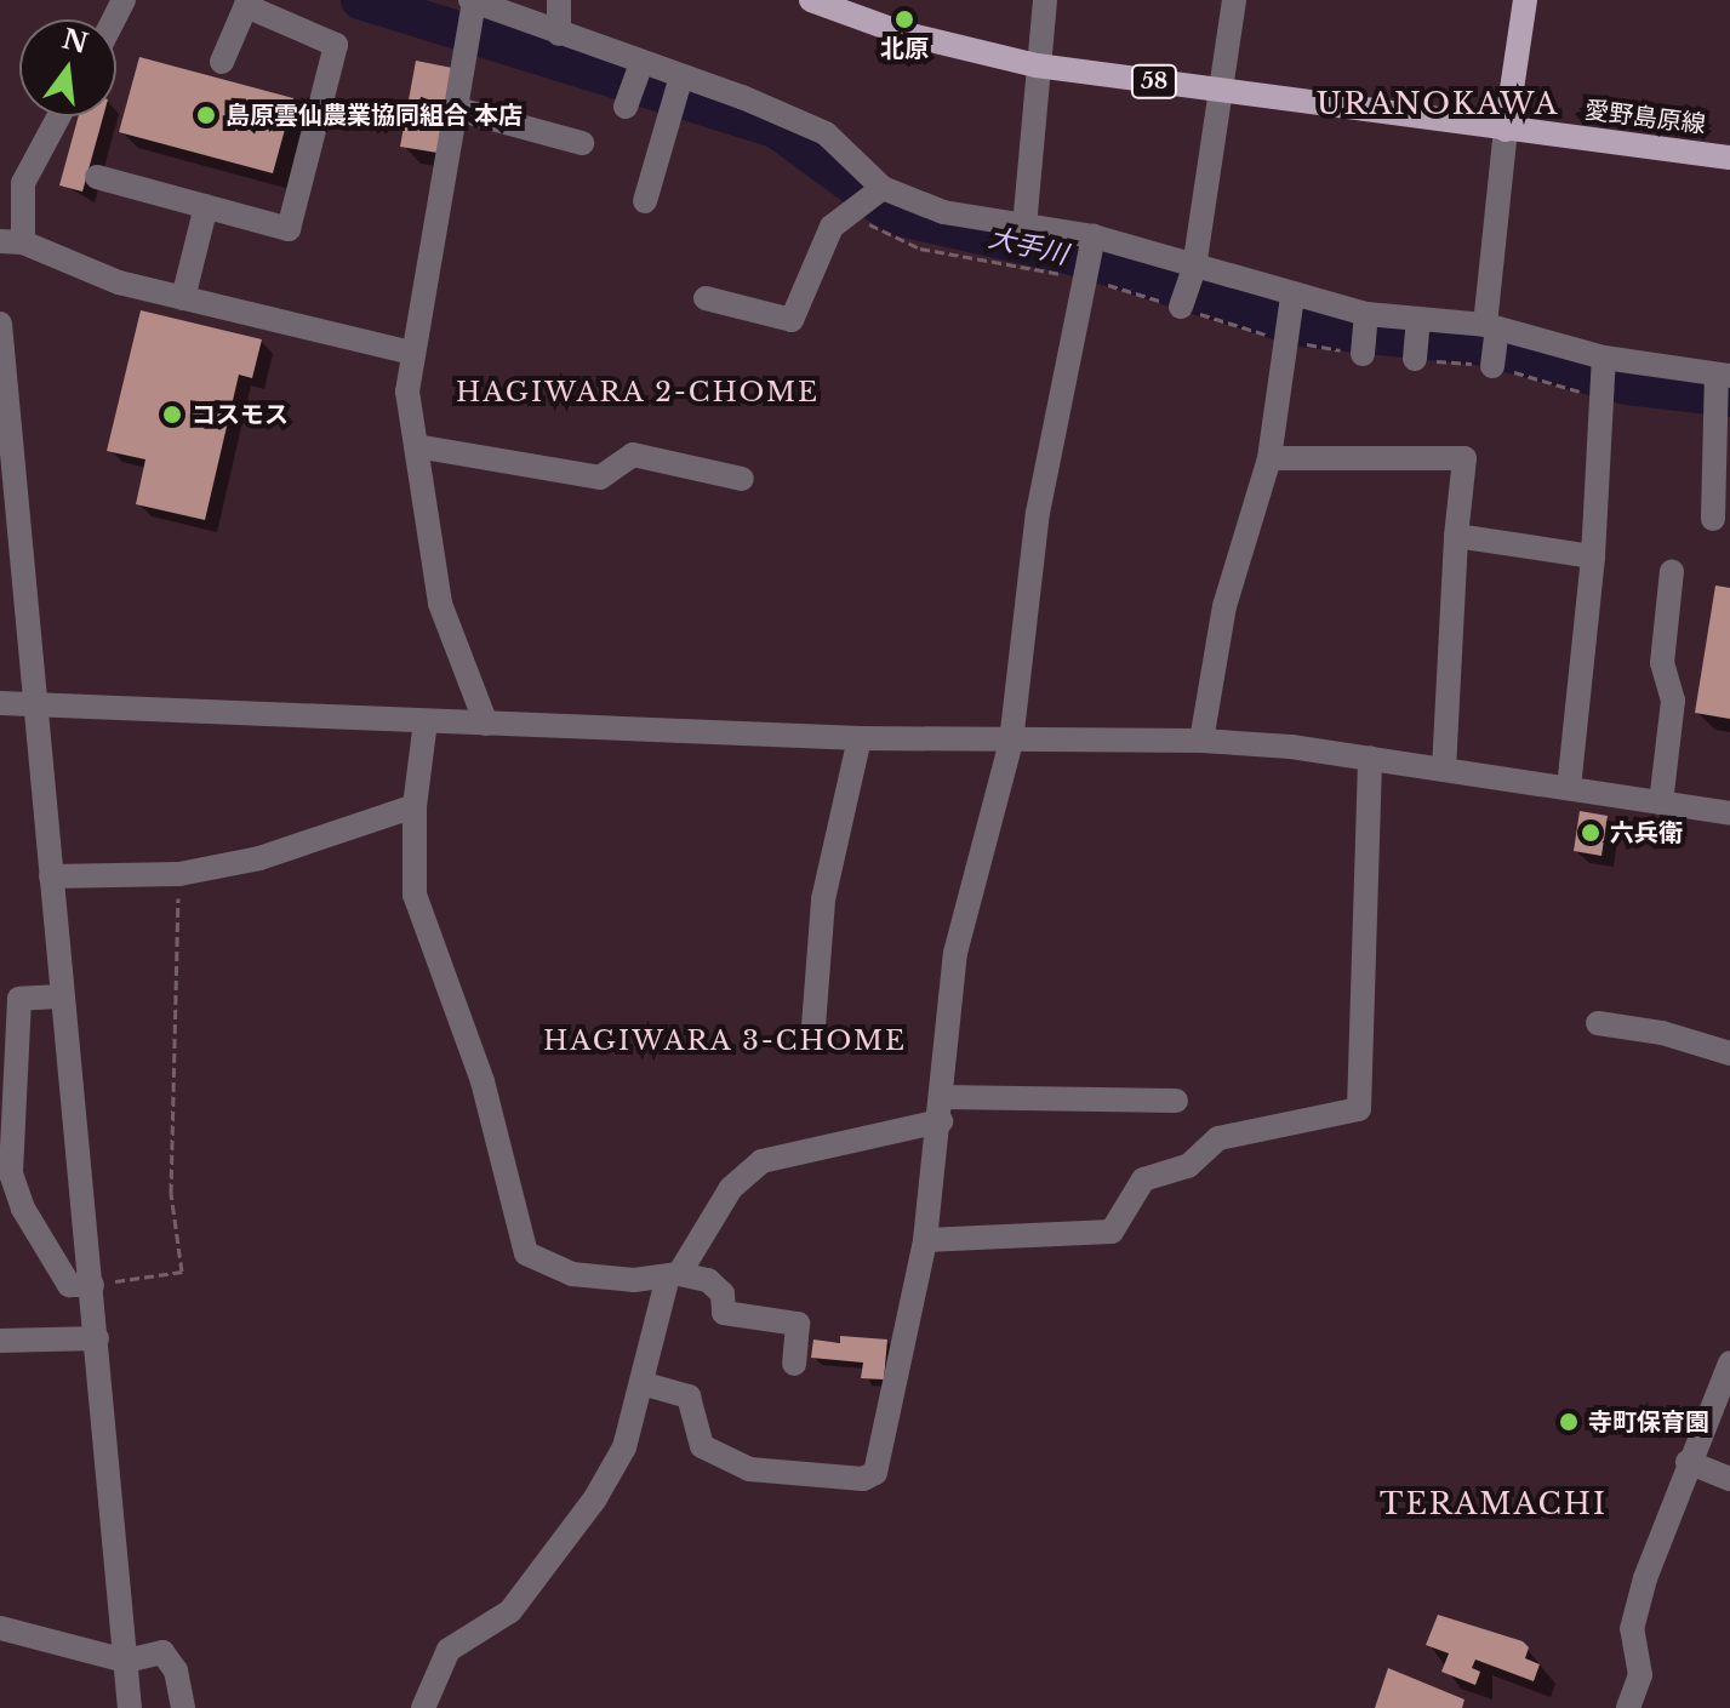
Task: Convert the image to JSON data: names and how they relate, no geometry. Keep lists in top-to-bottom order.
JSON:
{
  "streets": {
    "main road": ["58", "愛野島原線"]
  },
  "districts": [
    "URANOKAWA",
    "HAGIWARA 2-CHOME",
    "HAGIWARA 3-CHOME",
    "TERAMACHI"
  ],
  "water": ["大手川"],
  "places": [
    "北原",
    "島原雲仙農業協同組合 本店",
    "コスモス",
    "六兵衛",
    "寺町保育園"
  ],
  "north": "top"
}
